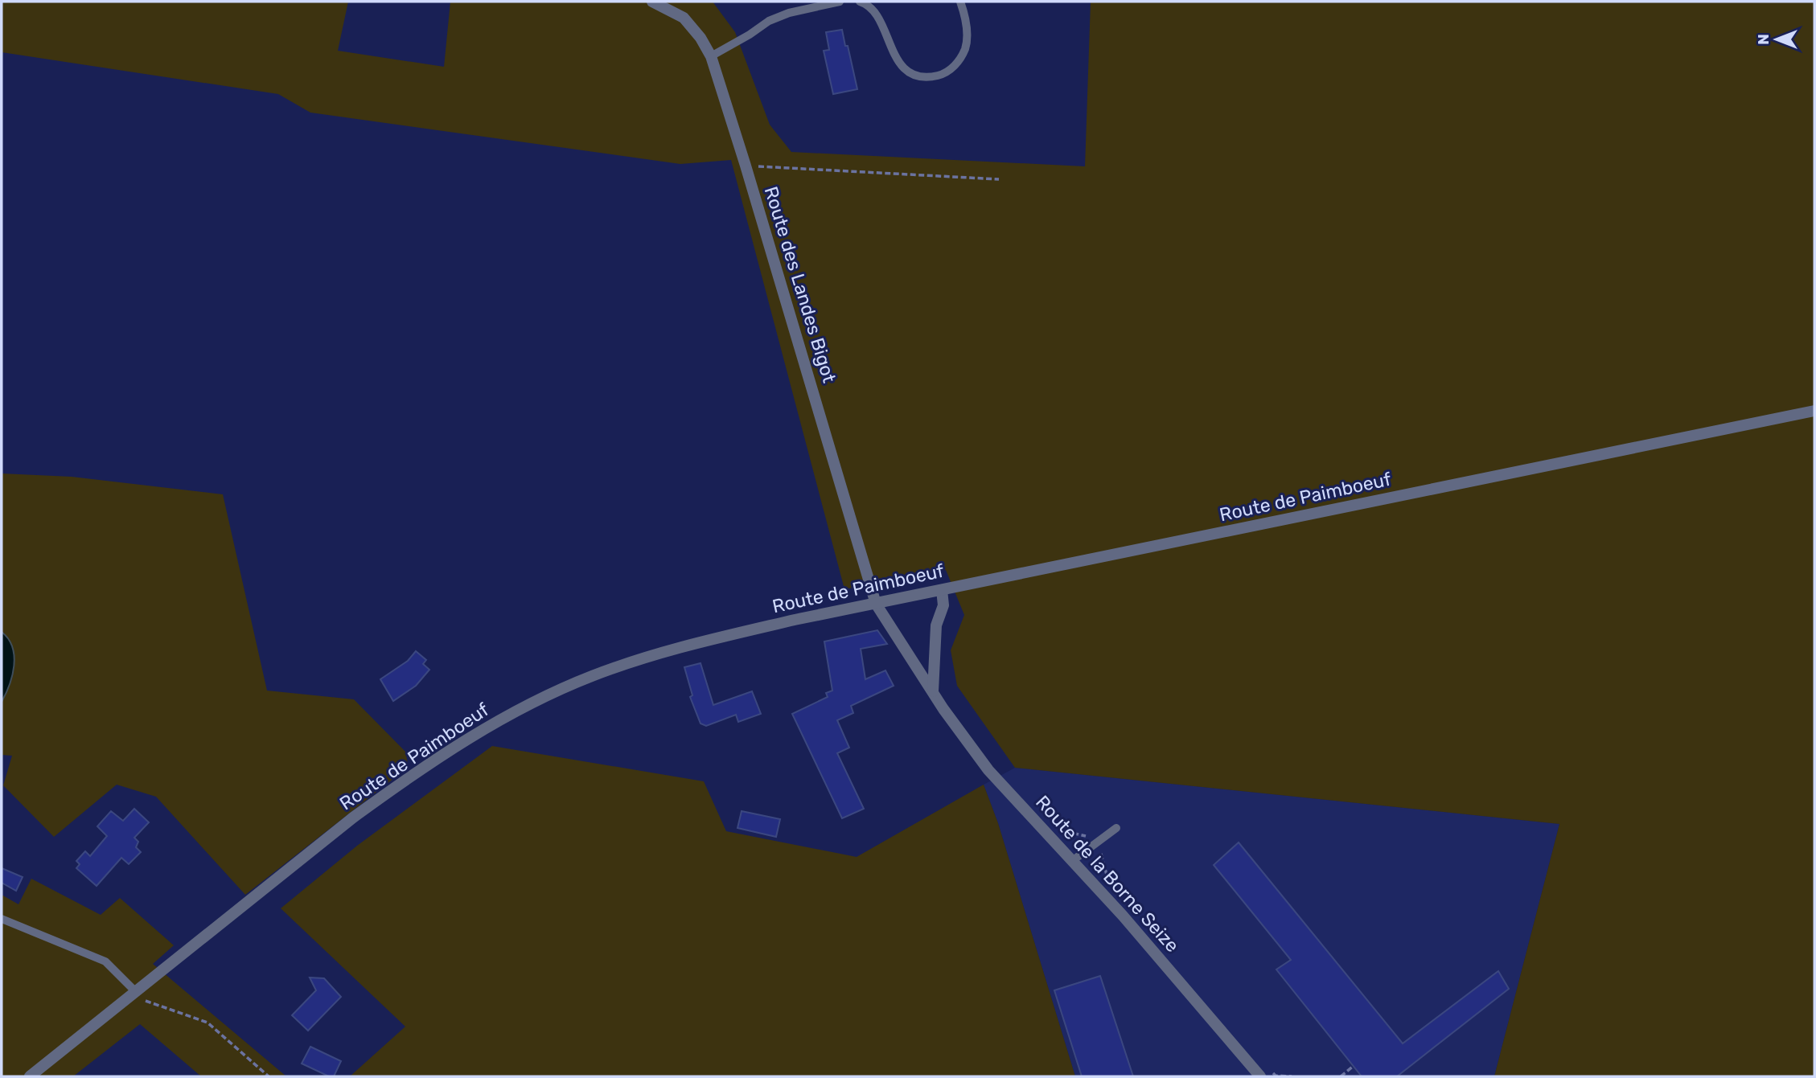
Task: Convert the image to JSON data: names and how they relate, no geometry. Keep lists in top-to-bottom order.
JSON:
{
  "streets": {
    "street": ["Route des Landes Bigot", "Route de Paimboeuf", "Route de la Borne Seize"]
  },
  "crossings": [
    ["Route des Landes Bigot", "Route de Paimboeuf"],
    ["Route des Landes Bigot", "Route de la Borne Seize"]
  ],
  "north": "left"
}
